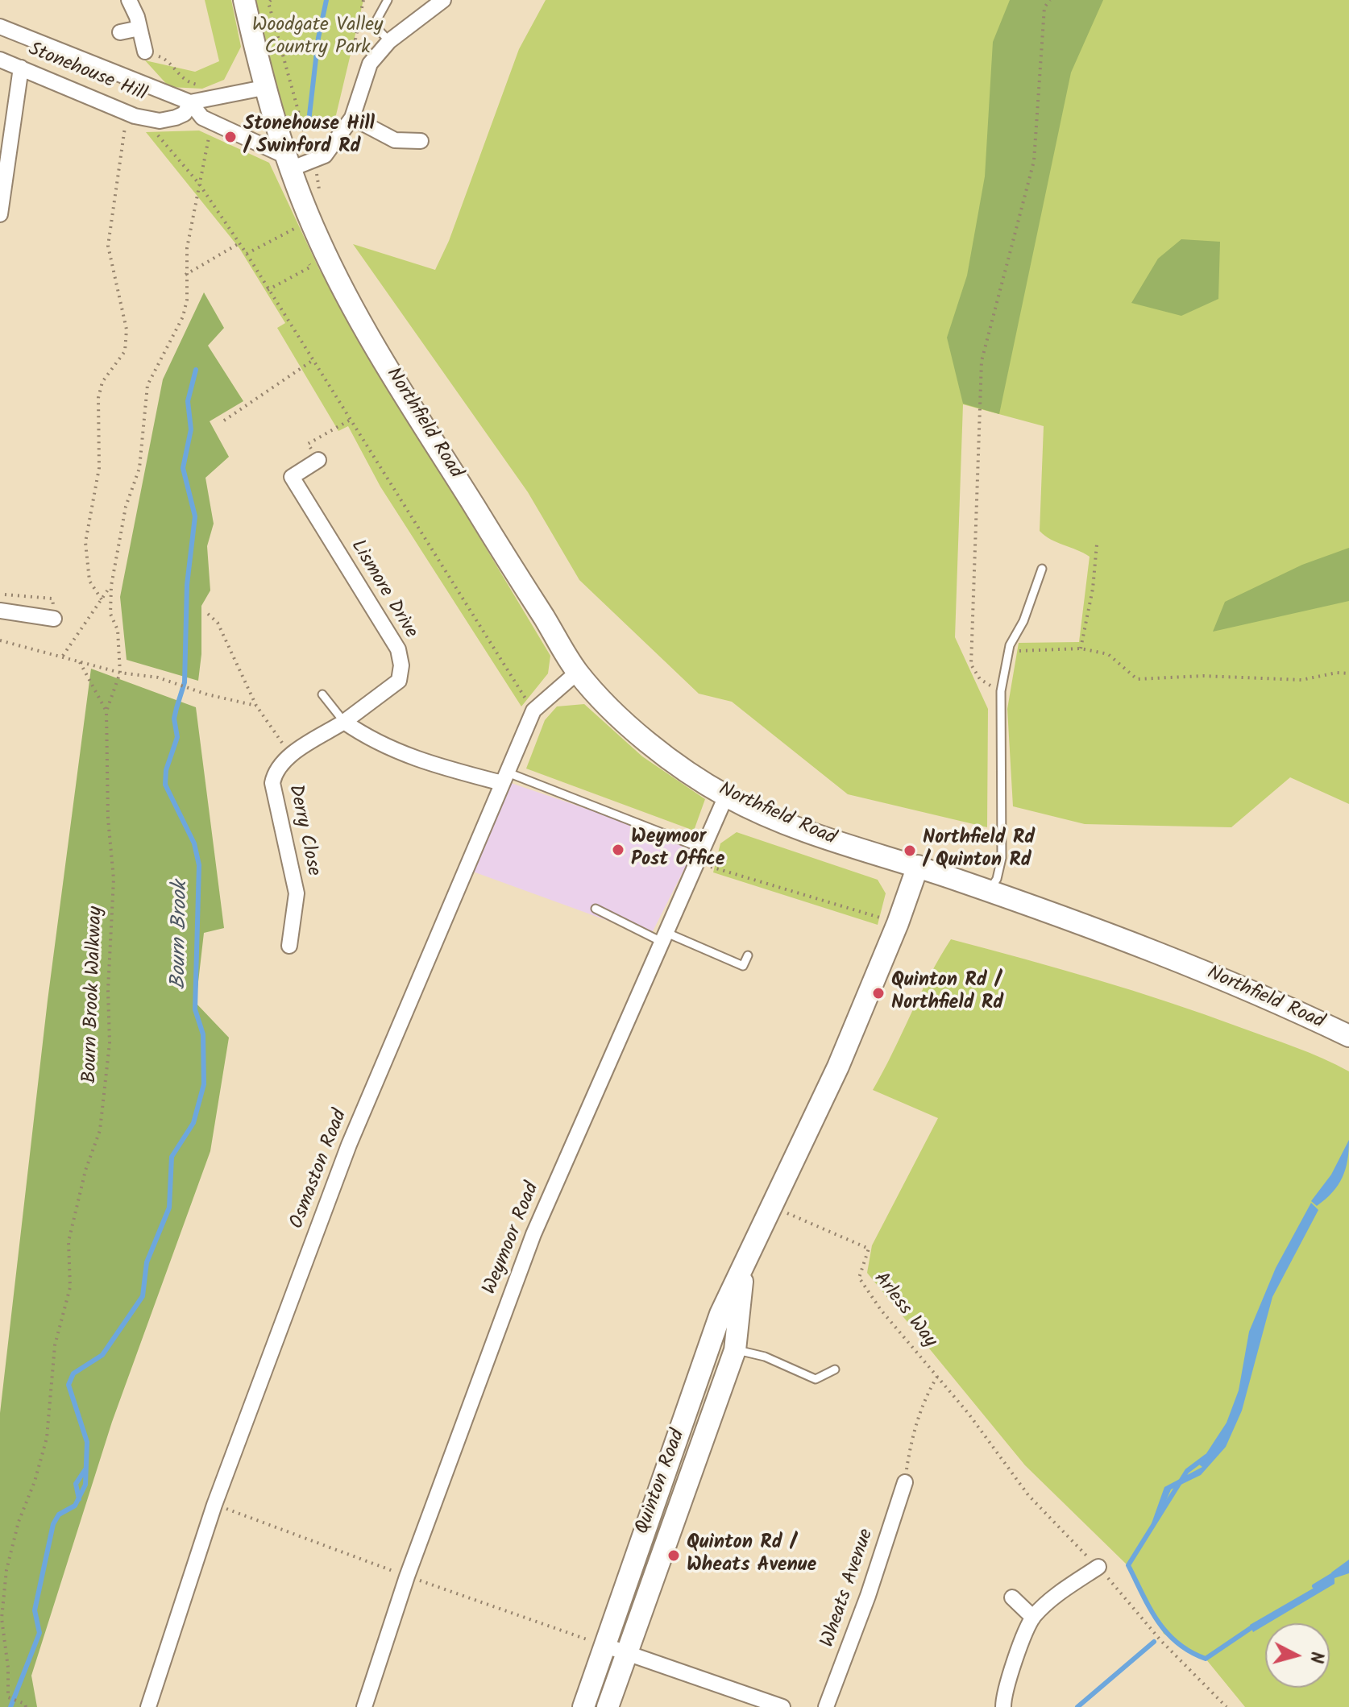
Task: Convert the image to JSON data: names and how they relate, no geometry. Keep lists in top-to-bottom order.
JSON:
{
  "streets": {
    "street": [
      "Stonehouse Hill",
      "Northfield Road",
      "Lismore Drive",
      "Derry Close",
      "Osmaston Road",
      "Weymoor Road",
      "Quinton Road",
      "Wheats Avenue"
    ],
    "path": ["Bourn Brook Walkway", "Arless Way"]
  },
  "crossings": [
    ["Stonehouse Hill", "Northfield Road"],
    ["Northfield Road", "Osmaston Road"],
    ["Northfield Road", "Weymoor Road"],
    ["Northfield Road", "Quinton Road"],
    ["Lismore Drive", "Derry Close"],
    ["Arless Way", "Quinton Road"]
  ],
  "water": ["Bourn Brook"],
  "parks": ["Woodgate Valley Country Park"],
  "places": [
    "Stonehouse Hill / Swinford Rd",
    "Weymoor Post Office",
    "Northfield Rd / Quinton Rd",
    "Quinton Rd / Northfield Rd",
    "Quinton Rd / Wheats Avenue"
  ],
  "north": "right"
}
